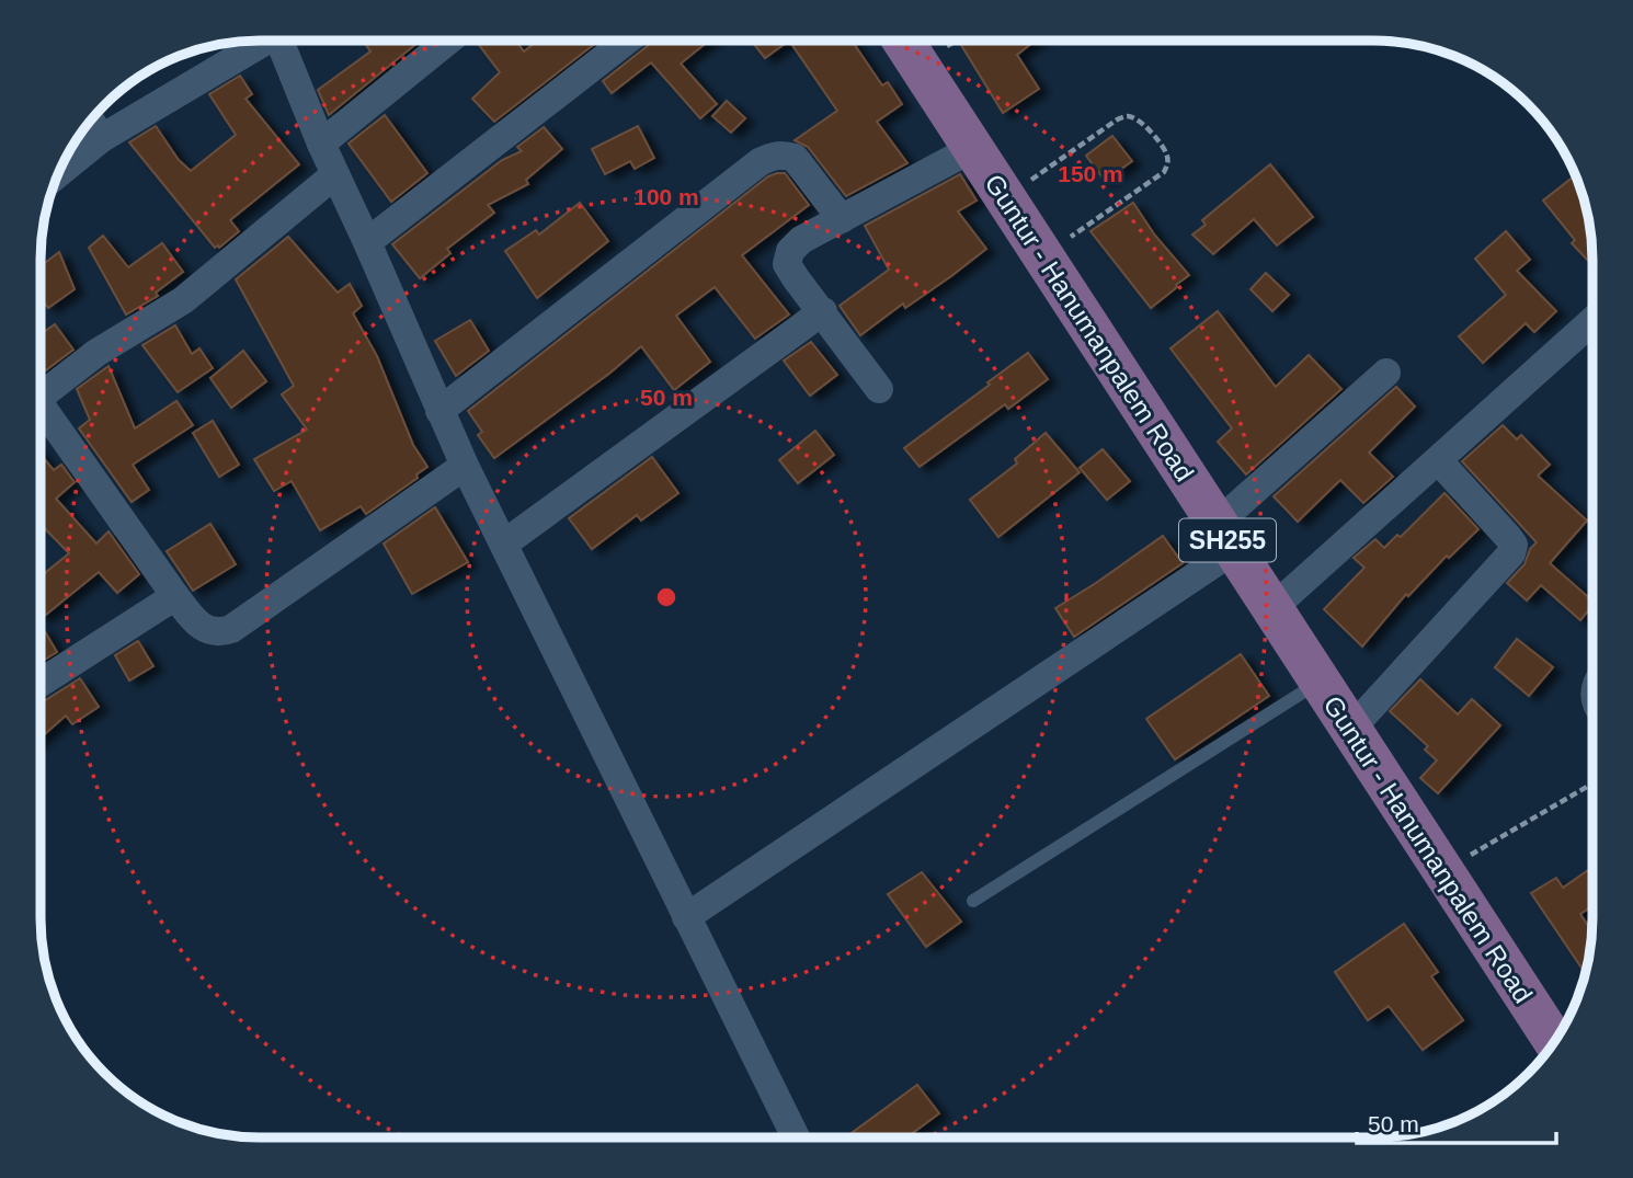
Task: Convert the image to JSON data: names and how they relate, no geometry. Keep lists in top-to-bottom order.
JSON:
{
  "streets": {
    "main road": ["Guntur - Hanumanpalem Road", "SH255"]
  },
  "scale_bar": "50 m",
  "rings": ["150 m", "100 m", "50 m"]
}
